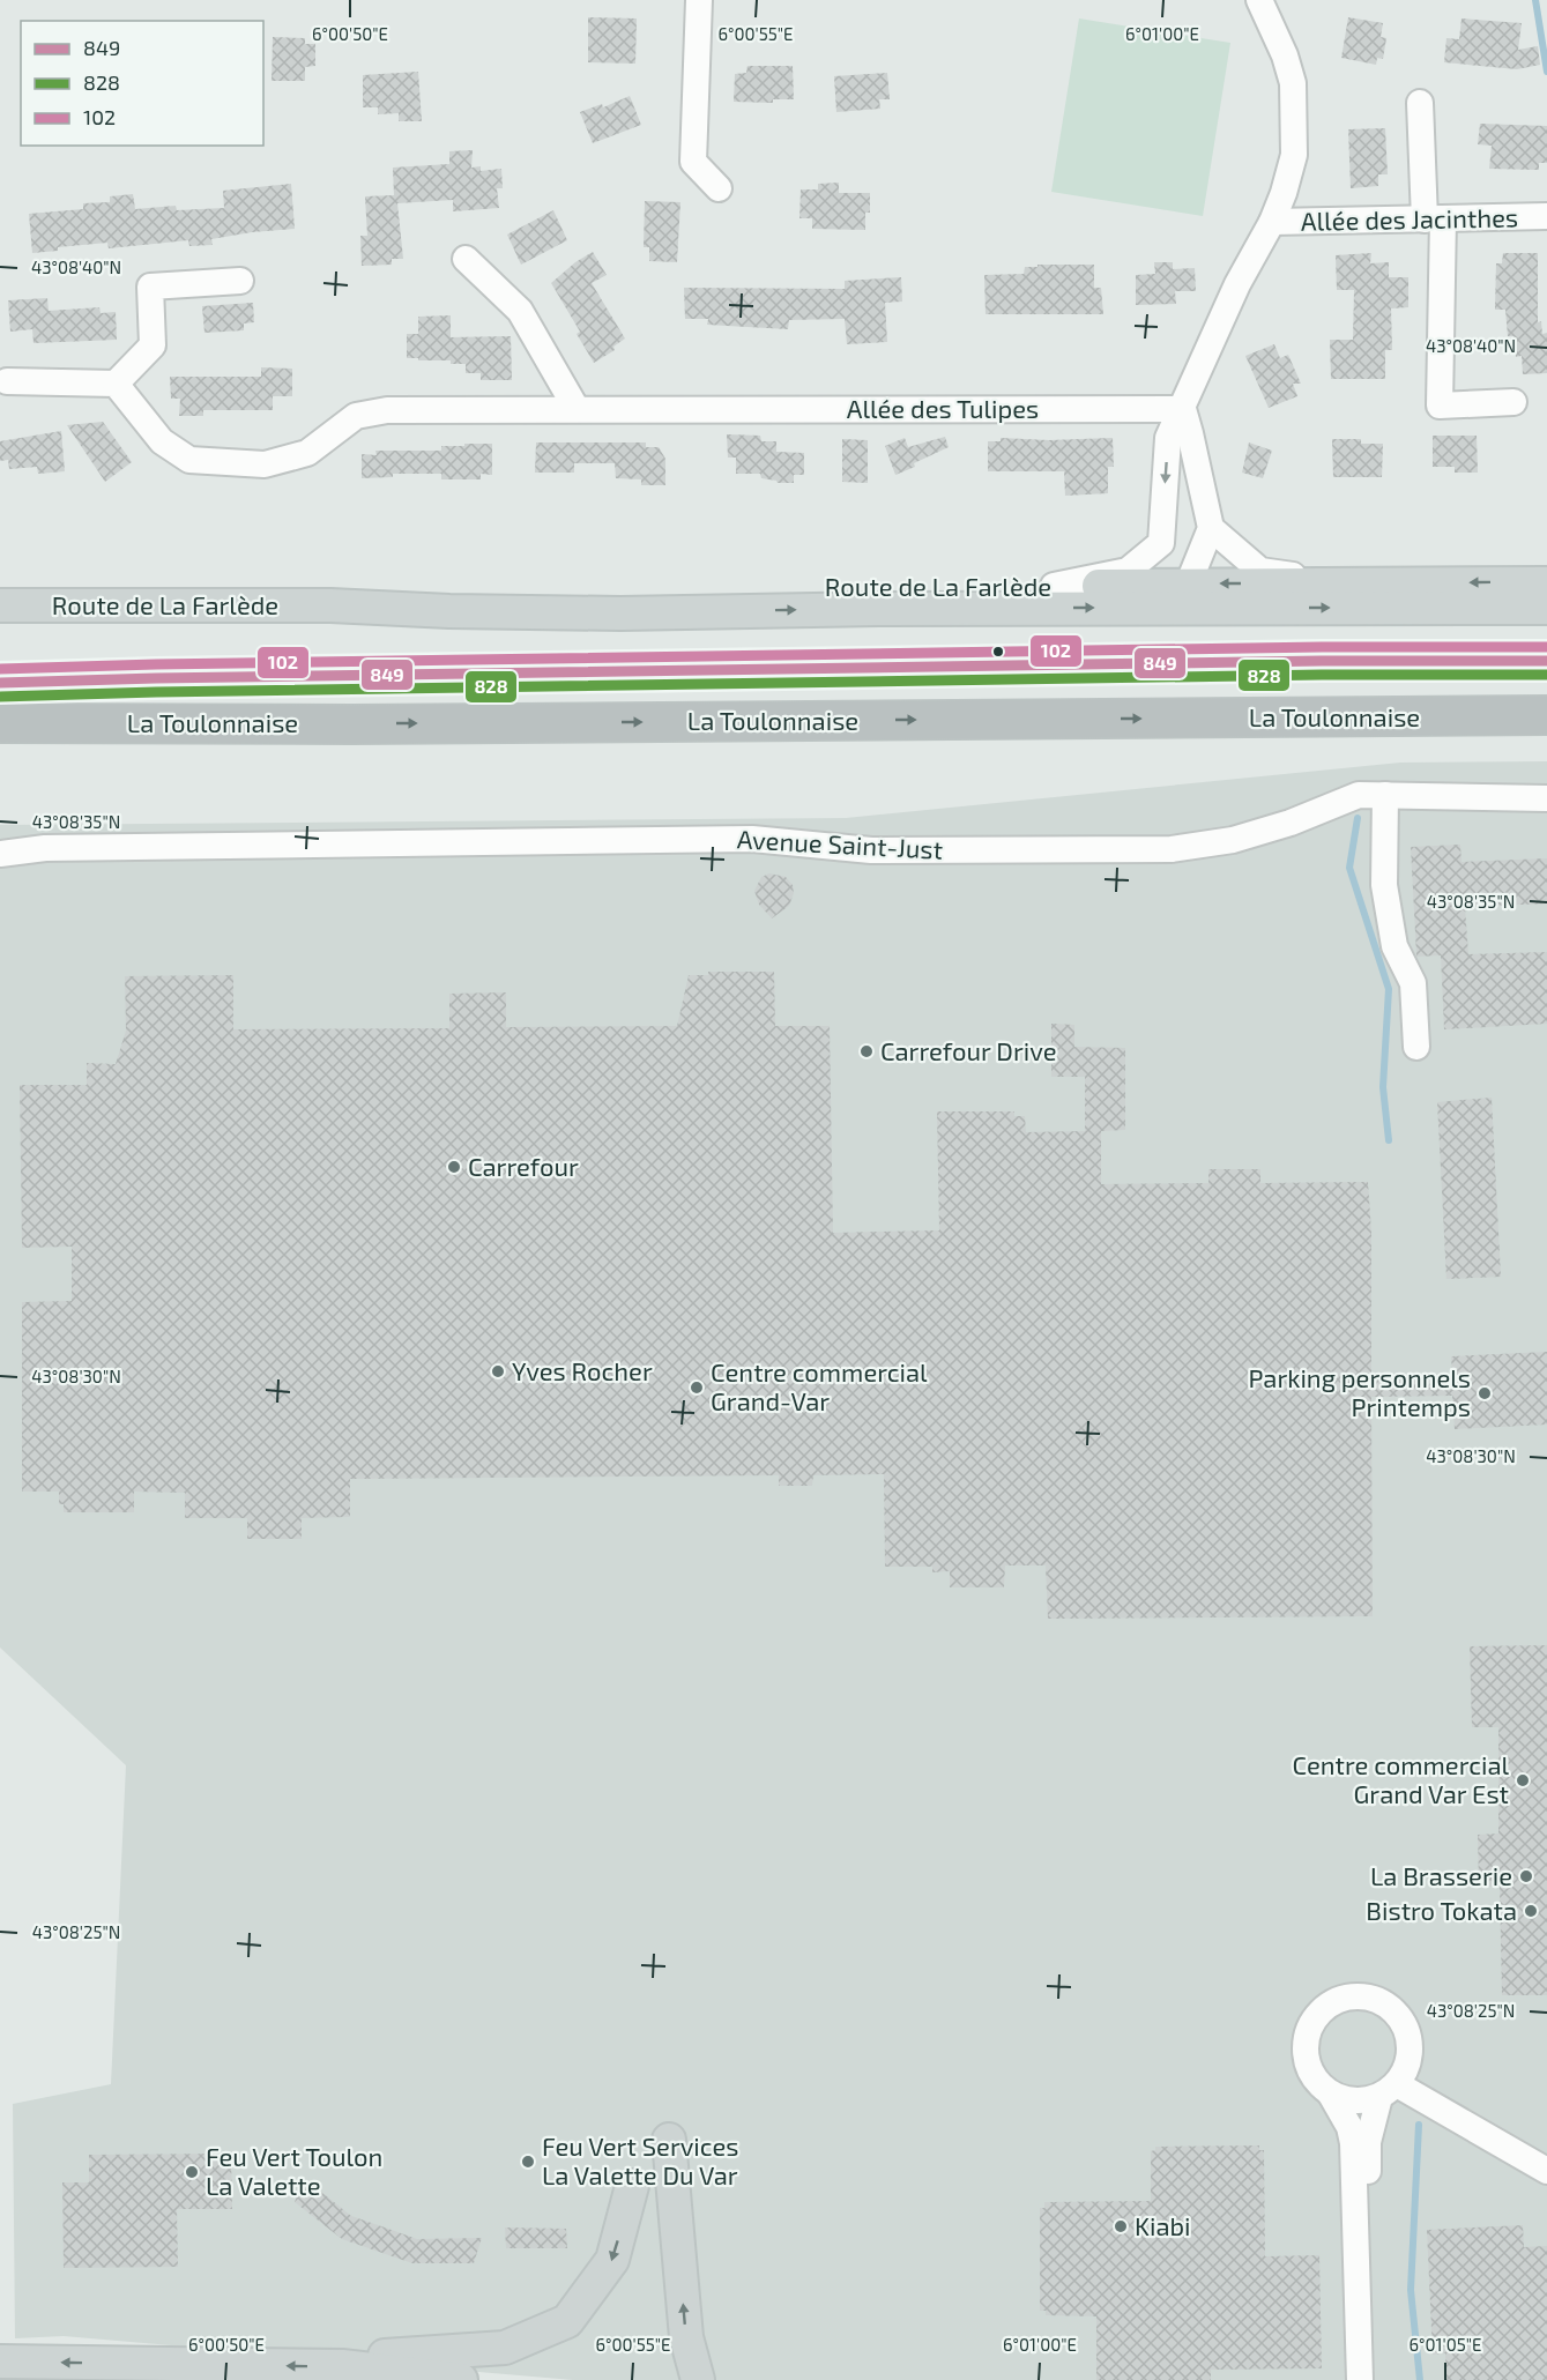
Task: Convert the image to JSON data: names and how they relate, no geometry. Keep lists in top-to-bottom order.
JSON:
{
  "streets": {
    "highway": ["La Toulonnaise"],
    "main road": ["Route de La Farlède"],
    "street": ["Allée des Jacinthes", "Allée des Tulipes", "Avenue Saint-Just"]
  },
  "places": [
    "Carrefour Drive",
    "Carrefour",
    "Yves Rocher",
    "Centre commercial Grand-Var",
    "Parking personnels Printemps",
    "Centre commercial Grand Var Est",
    "La Brasserie",
    "Bistro Tokata",
    "Feu Vert Services La Valette Du Var",
    "Feu Vert Toulon La Valette",
    "Kiabi"
  ],
  "lines": ["transit line 102", "transit line 849", "transit line 828"],
  "legend": ["849", "828", "102"],
  "coordinates": [
    "6°00'50\"E",
    "6°00'55\"E",
    "6°01'00\"E",
    "43°08'40\"N",
    "43°08'35\"N",
    "43°08'30\"N",
    "43°08'25\"N",
    "6°01'05\"E"
  ]
}
